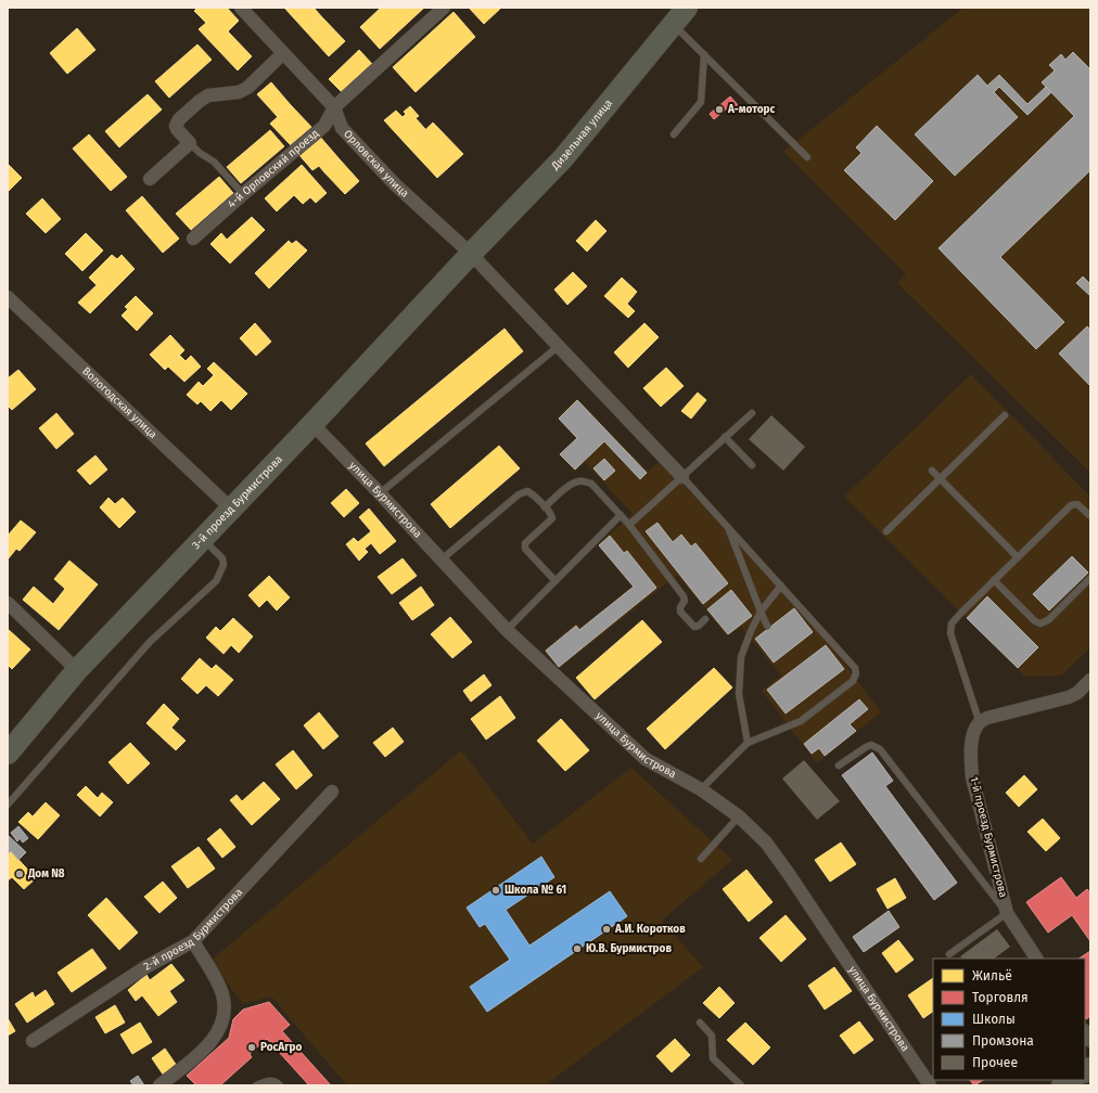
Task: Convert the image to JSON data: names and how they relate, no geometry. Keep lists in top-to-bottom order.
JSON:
{
  "streets": {
    "main road": ["Дизельная улица", "3-й проезд Бурмистрова"],
    "street": [
      "Орловская улица",
      "4-й Орловский проезд",
      "Вологодская улица",
      "улица Бурмистрова",
      "1-й проезд Бурмистрова",
      "2-й проезд Бурмистрова"
    ]
  },
  "crossings": [
    ["Дизельная улица", "Орловская улица"],
    ["Дизельная улица", "3-й проезд Бурмистрова"],
    ["Орловская улица", "4-й Орловский проезд"],
    ["Орловская улица", "3-й проезд Бурмистрова"],
    ["Вологодская улица", "3-й проезд Бурмистрова"],
    ["улица Бурмистрова", "3-й проезд Бурмистрова"]
  ],
  "places": [
    "А-моторс",
    "Дом N8",
    "Школа № 61",
    "А.И. Коротков",
    "Ю.В. Бурмистров",
    "РосАгро"
  ],
  "legend": [
    "Жильё",
    "Торговля",
    "Школы",
    "Промзона",
    "Прочее"
  ]
}
